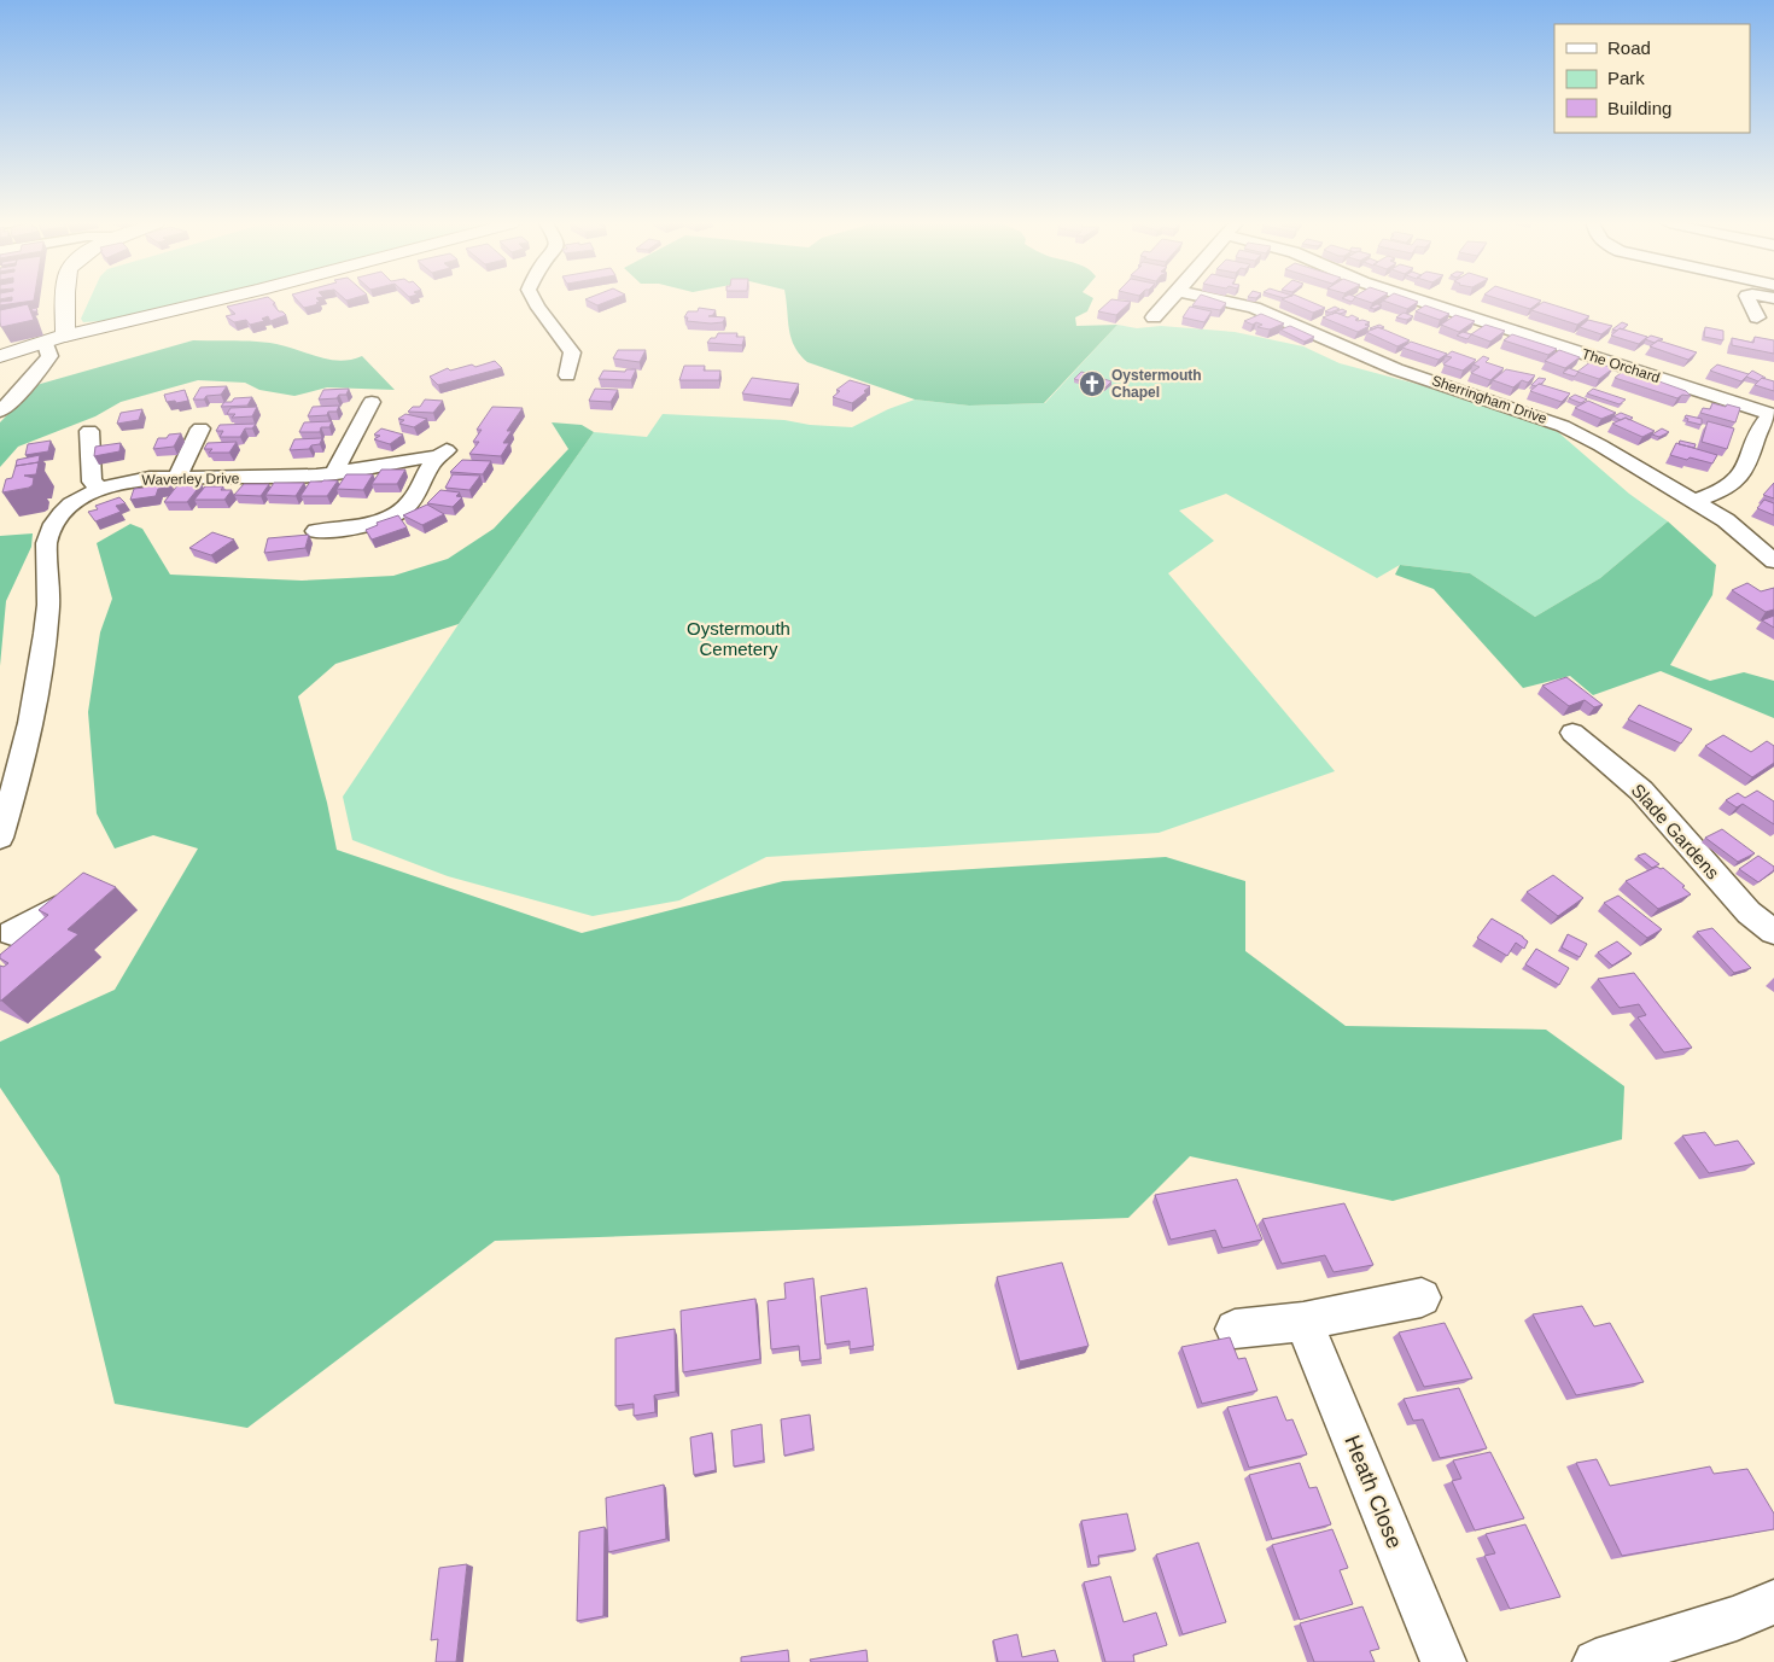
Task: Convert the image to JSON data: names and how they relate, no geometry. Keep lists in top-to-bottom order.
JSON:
{
  "streets": {
    "street": [
      "The Orchard",
      "Sherringham Drive",
      "Waverley Drive",
      "Slade Gardens",
      "Heath Close"
    ]
  },
  "parks": ["Oystermouth Cemetery"],
  "places": {
    "church": ["Oystermouth Chapel"]
  },
  "legend": ["Road", "Park", "Building"]
}
